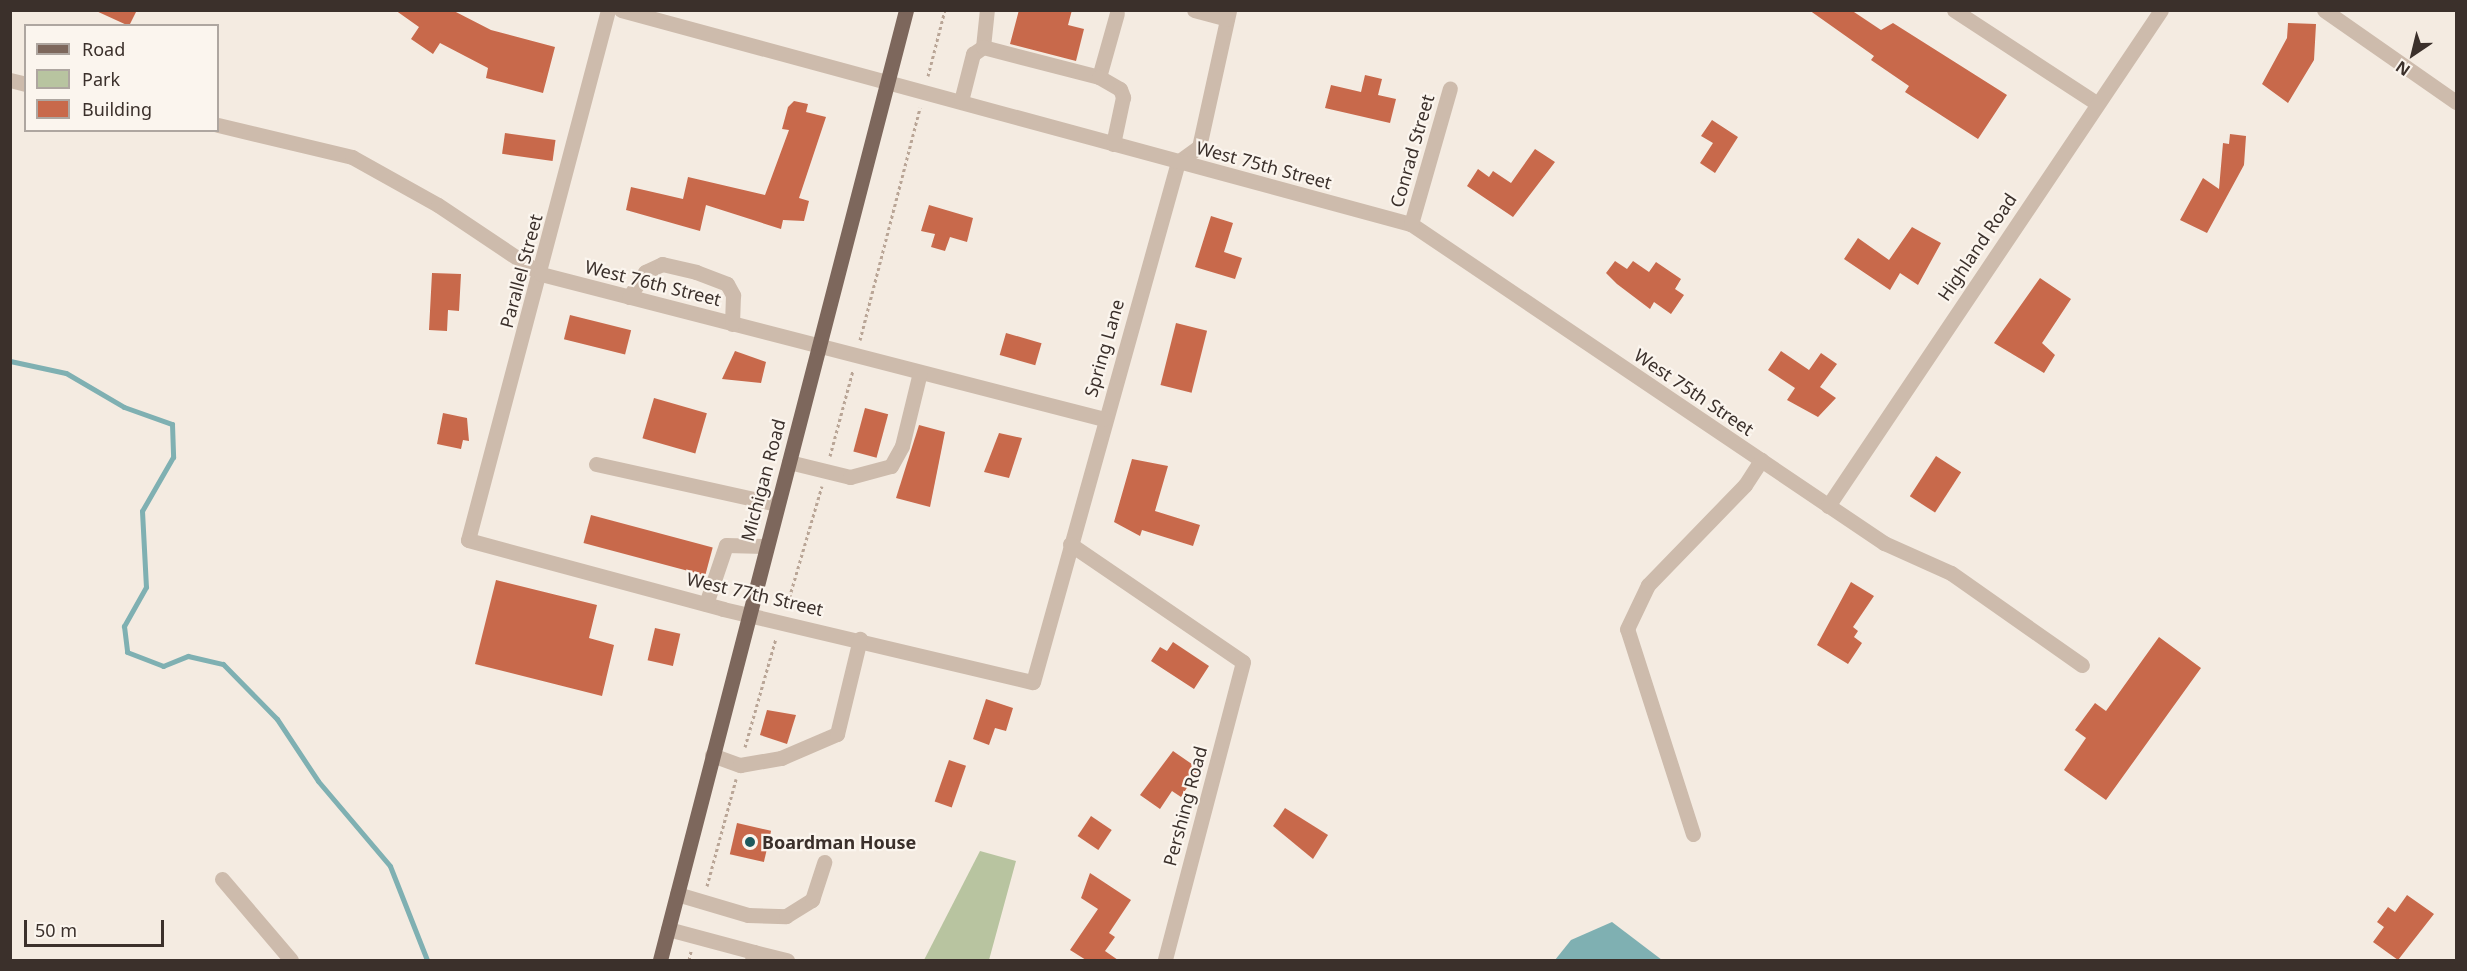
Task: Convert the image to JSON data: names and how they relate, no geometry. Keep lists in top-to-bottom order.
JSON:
{
  "streets": {
    "main road": ["Michigan Road"],
    "street": [
      "Conrad Street",
      "West 75th Street",
      "Highland Road",
      "Parallel Street",
      "West 76th Street",
      "Spring Lane",
      "West 77th Street",
      "Pershing Road"
    ]
  },
  "crossings": [
    ["Conrad Street", "West 75th Street"],
    ["West 75th Street", "Highland Road"],
    ["West 75th Street", "Spring Lane"],
    ["West 75th Street", "Michigan Road"],
    ["Parallel Street", "West 76th Street"],
    ["Parallel Street", "West 77th Street"],
    ["West 76th Street", "Spring Lane"],
    ["West 76th Street", "Michigan Road"],
    ["Spring Lane", "West 77th Street"],
    ["Spring Lane", "Pershing Road"],
    ["Michigan Road", "West 77th Street"]
  ],
  "places": ["Boardman House"],
  "legend": ["Road", "Park", "Building"],
  "scale_bar": "50 m",
  "north": "bottom left"
}
